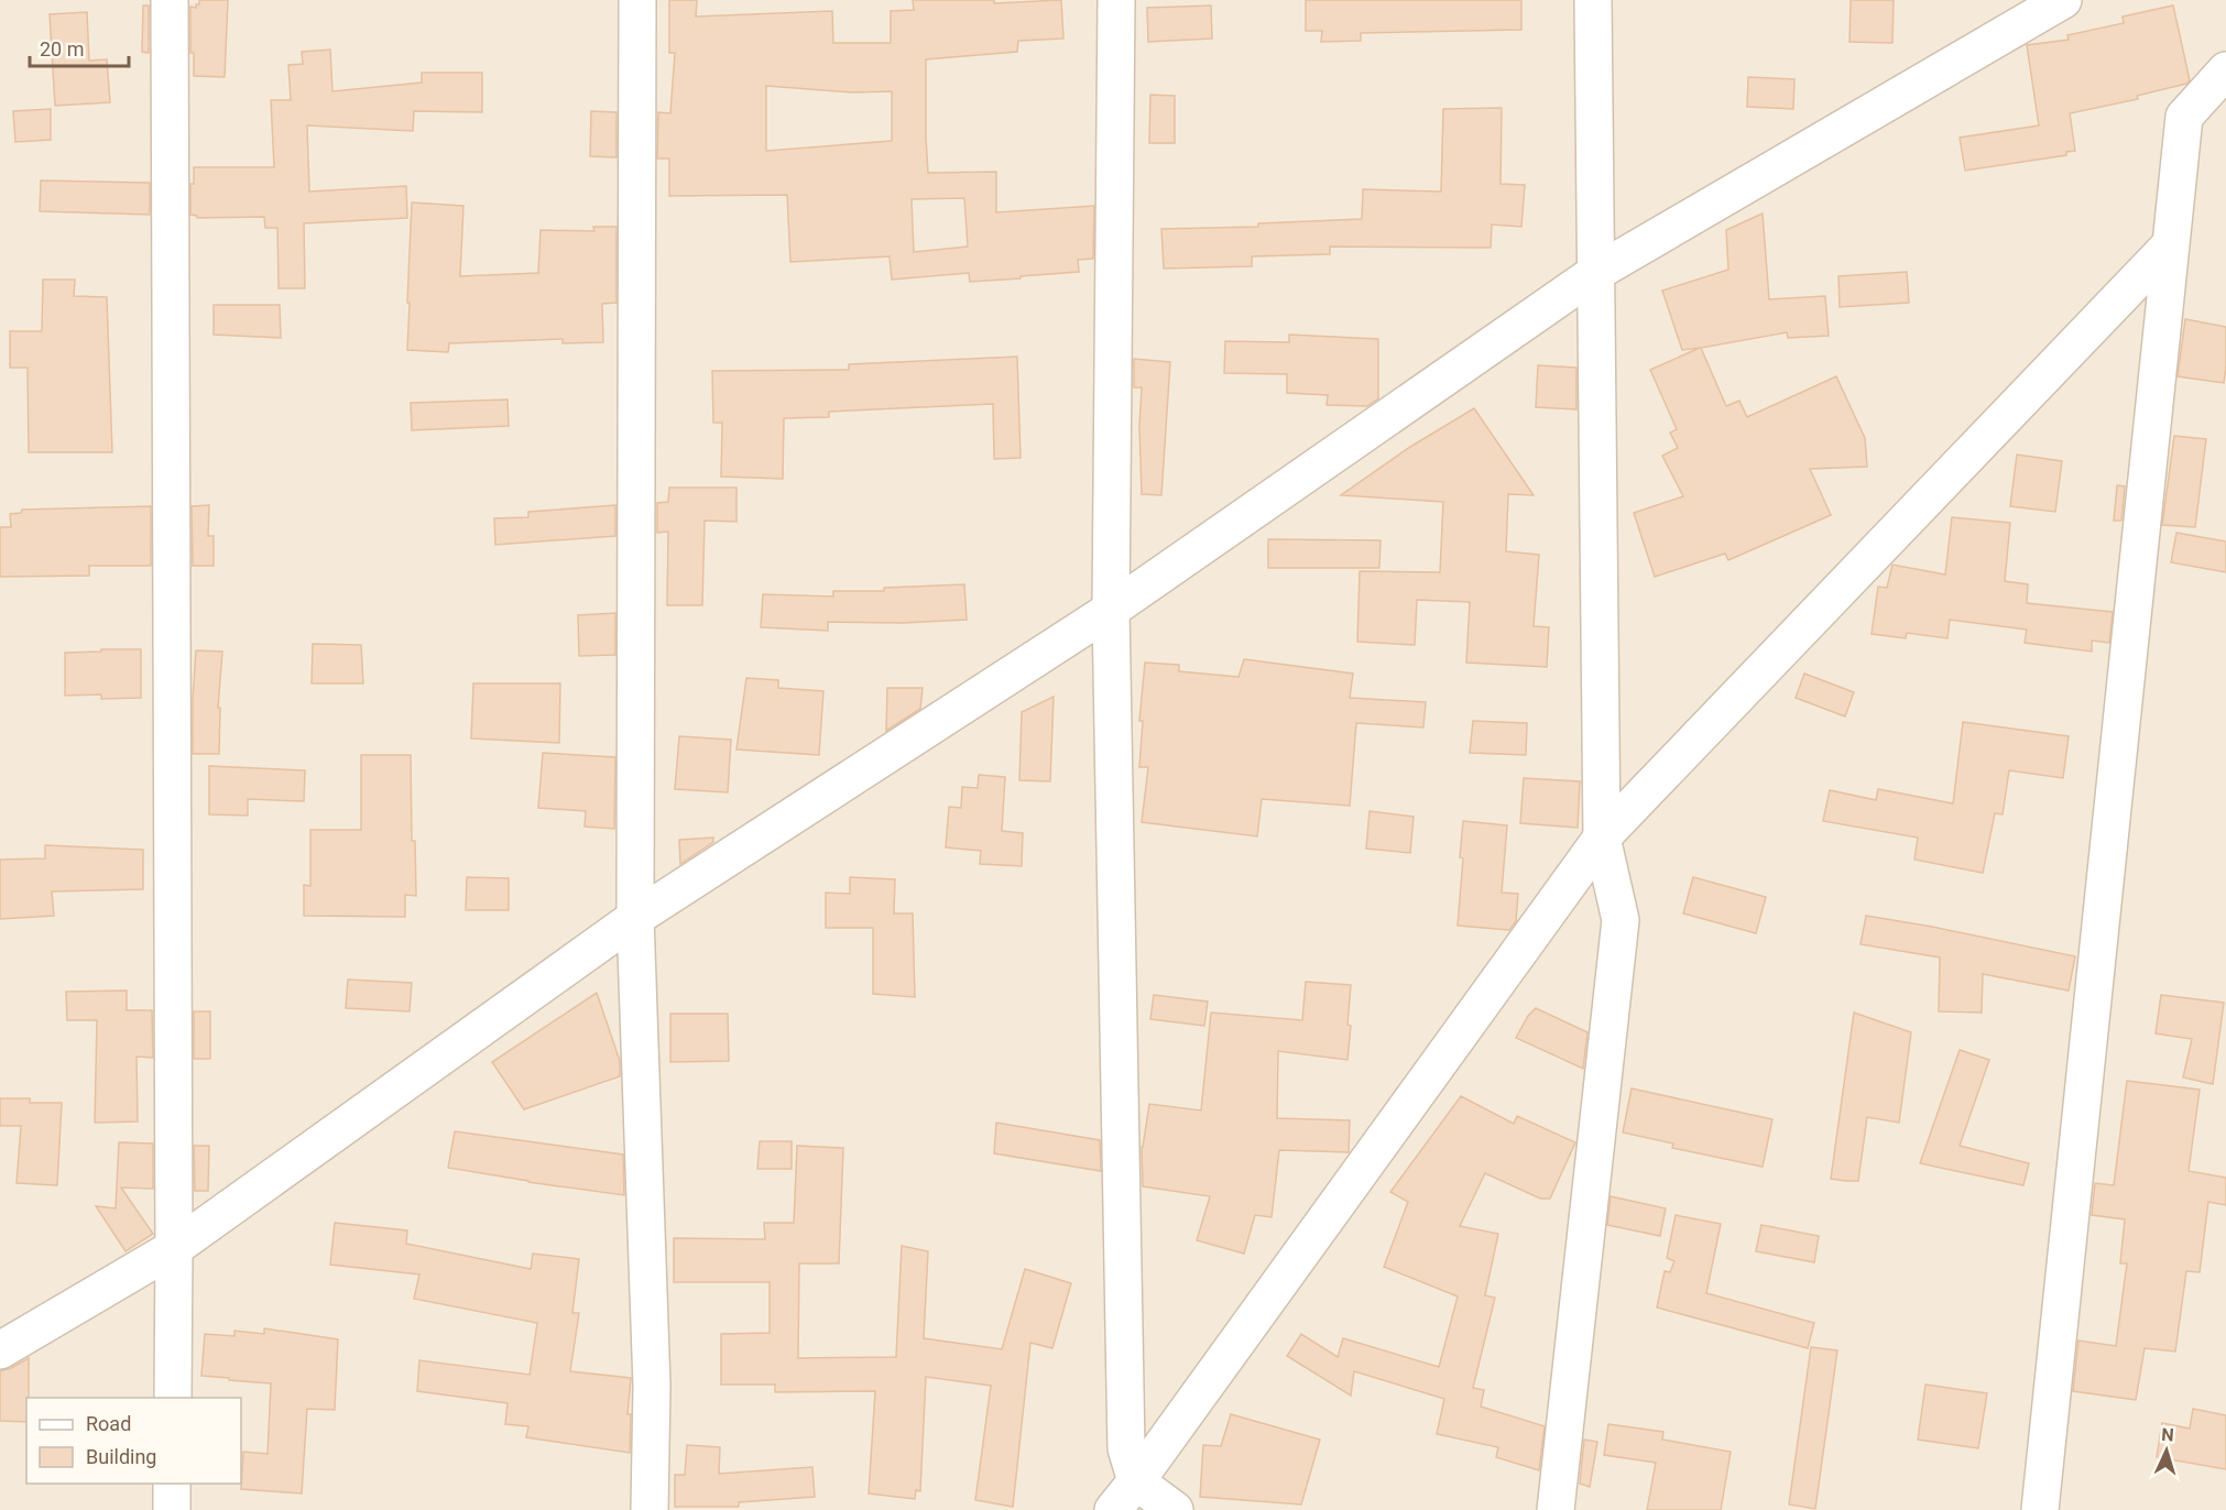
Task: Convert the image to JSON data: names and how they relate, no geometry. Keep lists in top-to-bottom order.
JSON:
{
  "legend": ["Road", "Building"],
  "scale_bar": "20 m",
  "north": "top"
}
